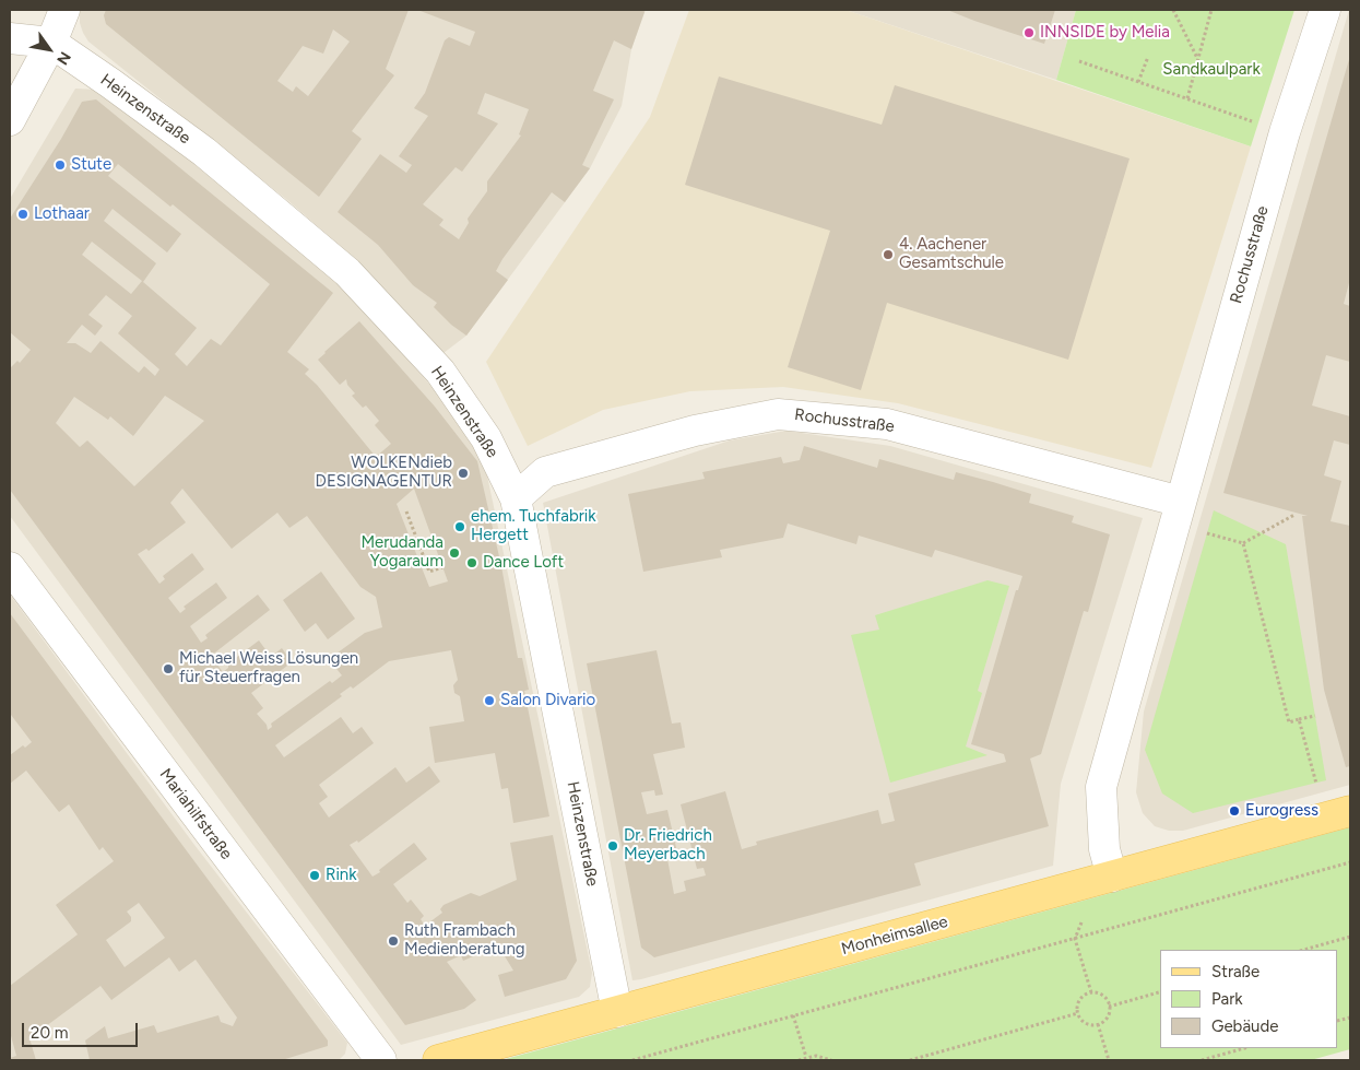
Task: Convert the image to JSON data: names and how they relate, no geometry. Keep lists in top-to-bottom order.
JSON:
{
  "streets": {
    "main road": ["Monheimsallee"],
    "street": ["Heinzenstraße", "Rochusstraße", "Mariahilfstraße"]
  },
  "crossings": [
    ["Heinzenstraße", "Rochusstraße"],
    ["Heinzenstraße", "Monheimsallee"],
    ["Rochusstraße", "Monheimsallee"]
  ],
  "parks": ["Sandkaulpark"],
  "places": [
    "INNSIDE by Melia",
    "Stute",
    "Lothaar",
    "4. Aachener Gesamtschule",
    "WOLKENdieb DESIGNAGENTUR",
    "ehem. Tuchfabrik Hergett",
    "Merudanda Yogaraum",
    "Dance Loft",
    "Michael Weiss Lösungen für Steuerfragen",
    "Salon Divario",
    "Eurogress",
    "Dr. Friedrich Meyerbach",
    "Rink",
    "Ruth Frambach Medienberatung"
  ],
  "legend": ["Straße", "Park", "Gebäude"],
  "scale_bar": "20 m",
  "north": "bottom right"
}
